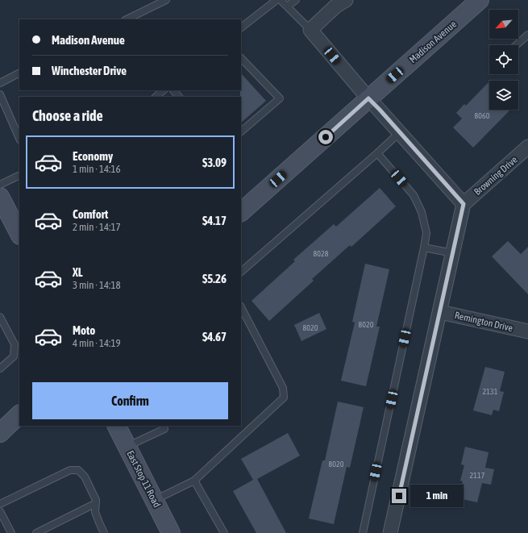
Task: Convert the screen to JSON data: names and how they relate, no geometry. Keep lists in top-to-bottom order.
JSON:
{
  "streets": {
    "main road": ["Madison Avenue", "East Stop 11 Road"],
    "street": ["Browning Drive", "Remington Drive"]
  },
  "house_numbers": [
    "8060",
    "8028",
    "8020",
    "8020",
    "2131",
    "8020",
    "2117"
  ],
  "north": "bottom left",
  "page": {
    "banner": ["Madison Avenue", "Winchester Drive"],
    "heading": "Choose a ride",
    "list": [
      {
        "name": "Economy",
        "note": "1 min · 14:16",
        "value": "$3.09"
      },
      {
        "name": "Comfort",
        "note": "2 min · 14:17",
        "value": "$4.17"
      },
      {
        "name": "XL",
        "note": "3 min · 14:18",
        "value": "$5.26"
      },
      {
        "name": "Moto",
        "note": "4 min · 14:19",
        "value": "$4.67"
      }
    ],
    "buttons": "Confirm",
    "bubble": "1 min"
  }
}
